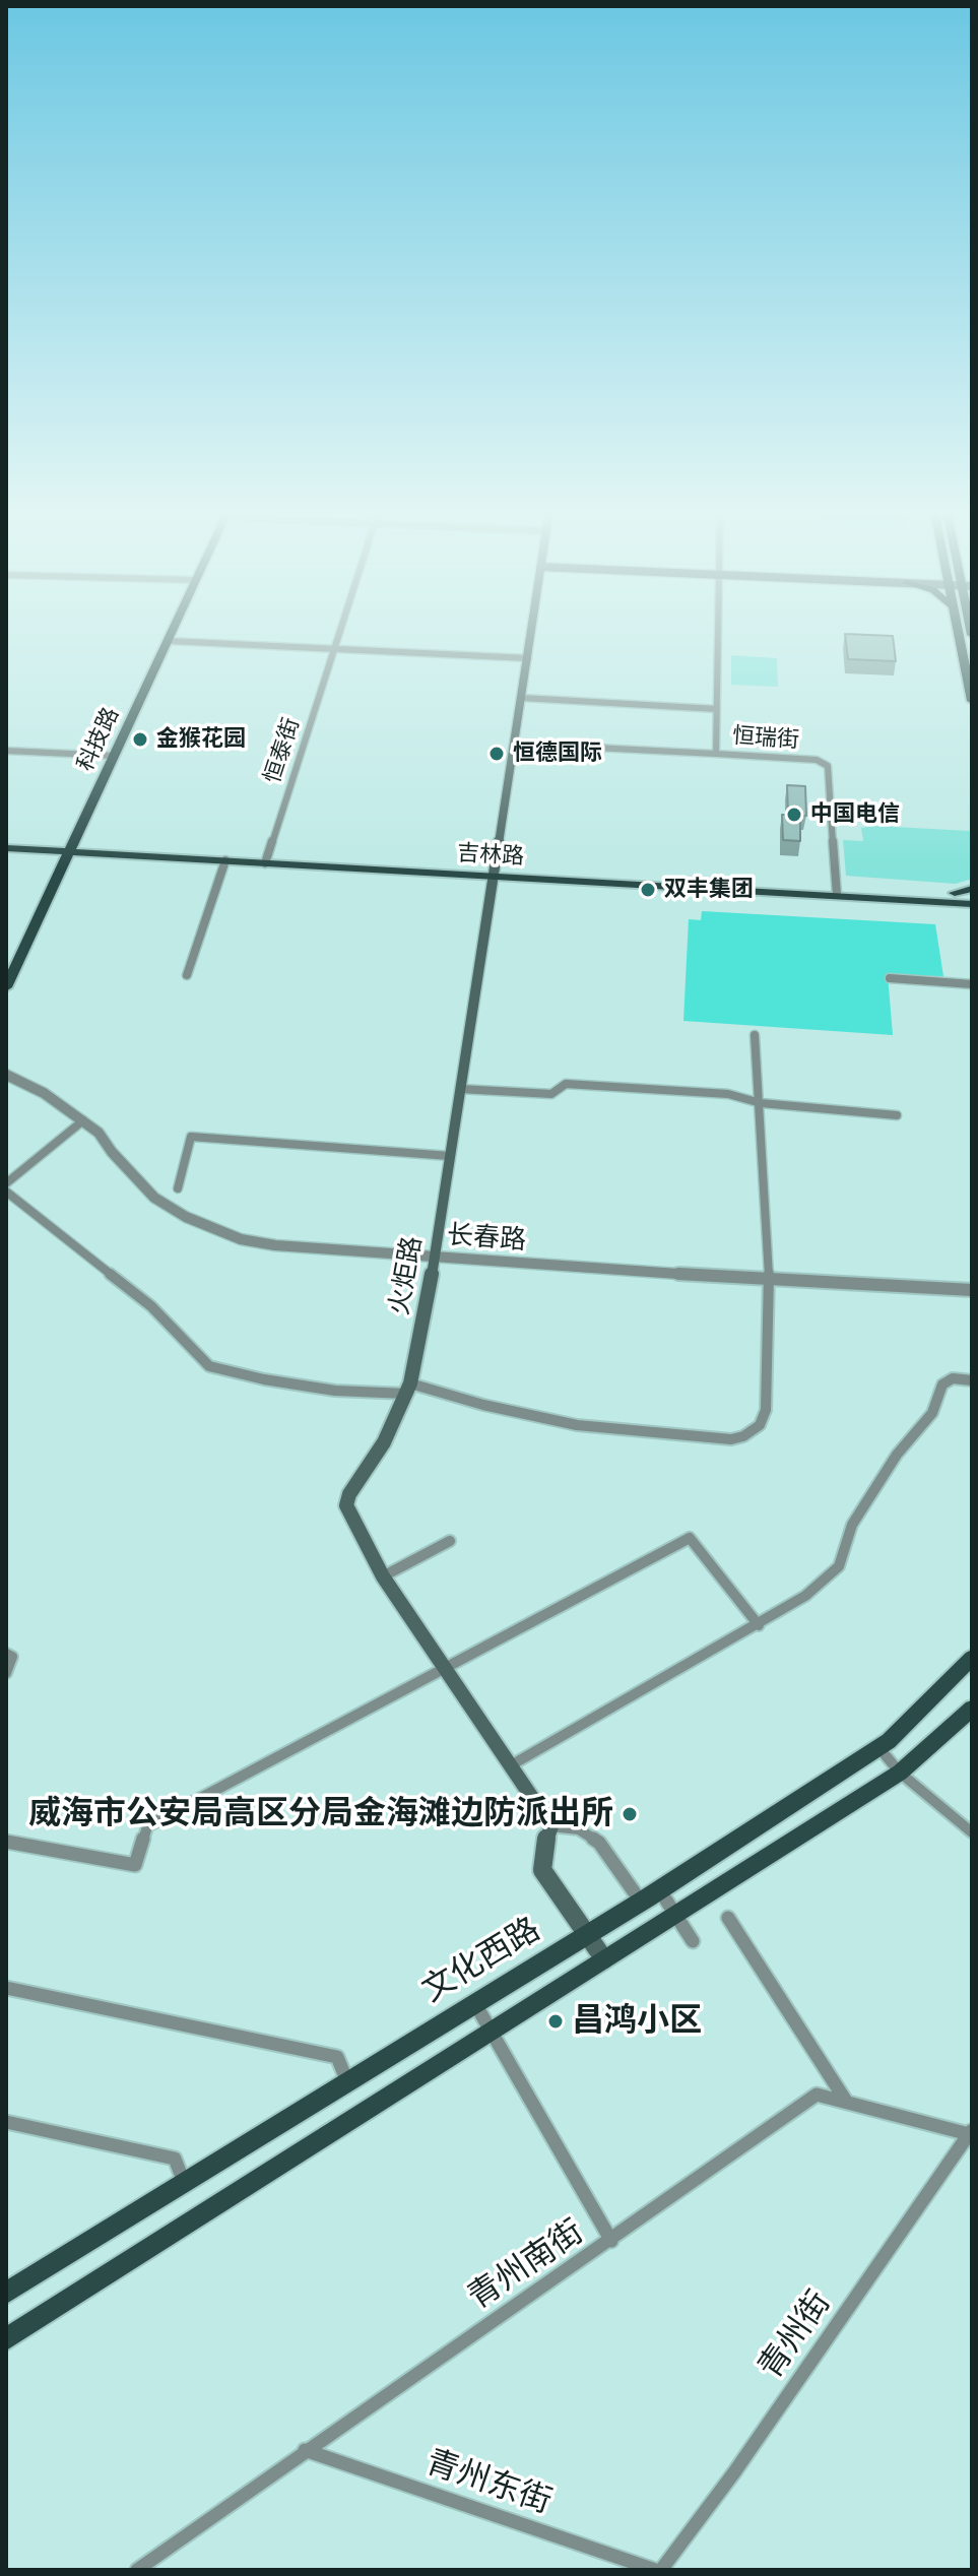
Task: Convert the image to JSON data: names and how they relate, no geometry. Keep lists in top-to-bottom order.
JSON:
{
  "streets": {
    "main road": [
      "科技路",
      "吉林路",
      "火炬路",
      "文化西路"
    ],
    "street": [
      "恒瑞街",
      "恒泰街",
      "长春路",
      "青州南街",
      "青州街",
      "青州东街"
    ]
  },
  "crossings": [
    ["恒瑞街", "吉林路"],
    ["科技路", "吉林路"],
    ["恒泰街", "吉林路"],
    ["吉林路", "火炬路"],
    ["长春路", "火炬路"],
    ["青州南街", "青州街"],
    ["青州南街", "青州东街"]
  ],
  "places": [
    "金猴花园",
    "恒德国际",
    "中国电信",
    "双丰集团",
    "威海市公安局高区分局金海滩边防派出所",
    "昌鸿小区"
  ]
}
